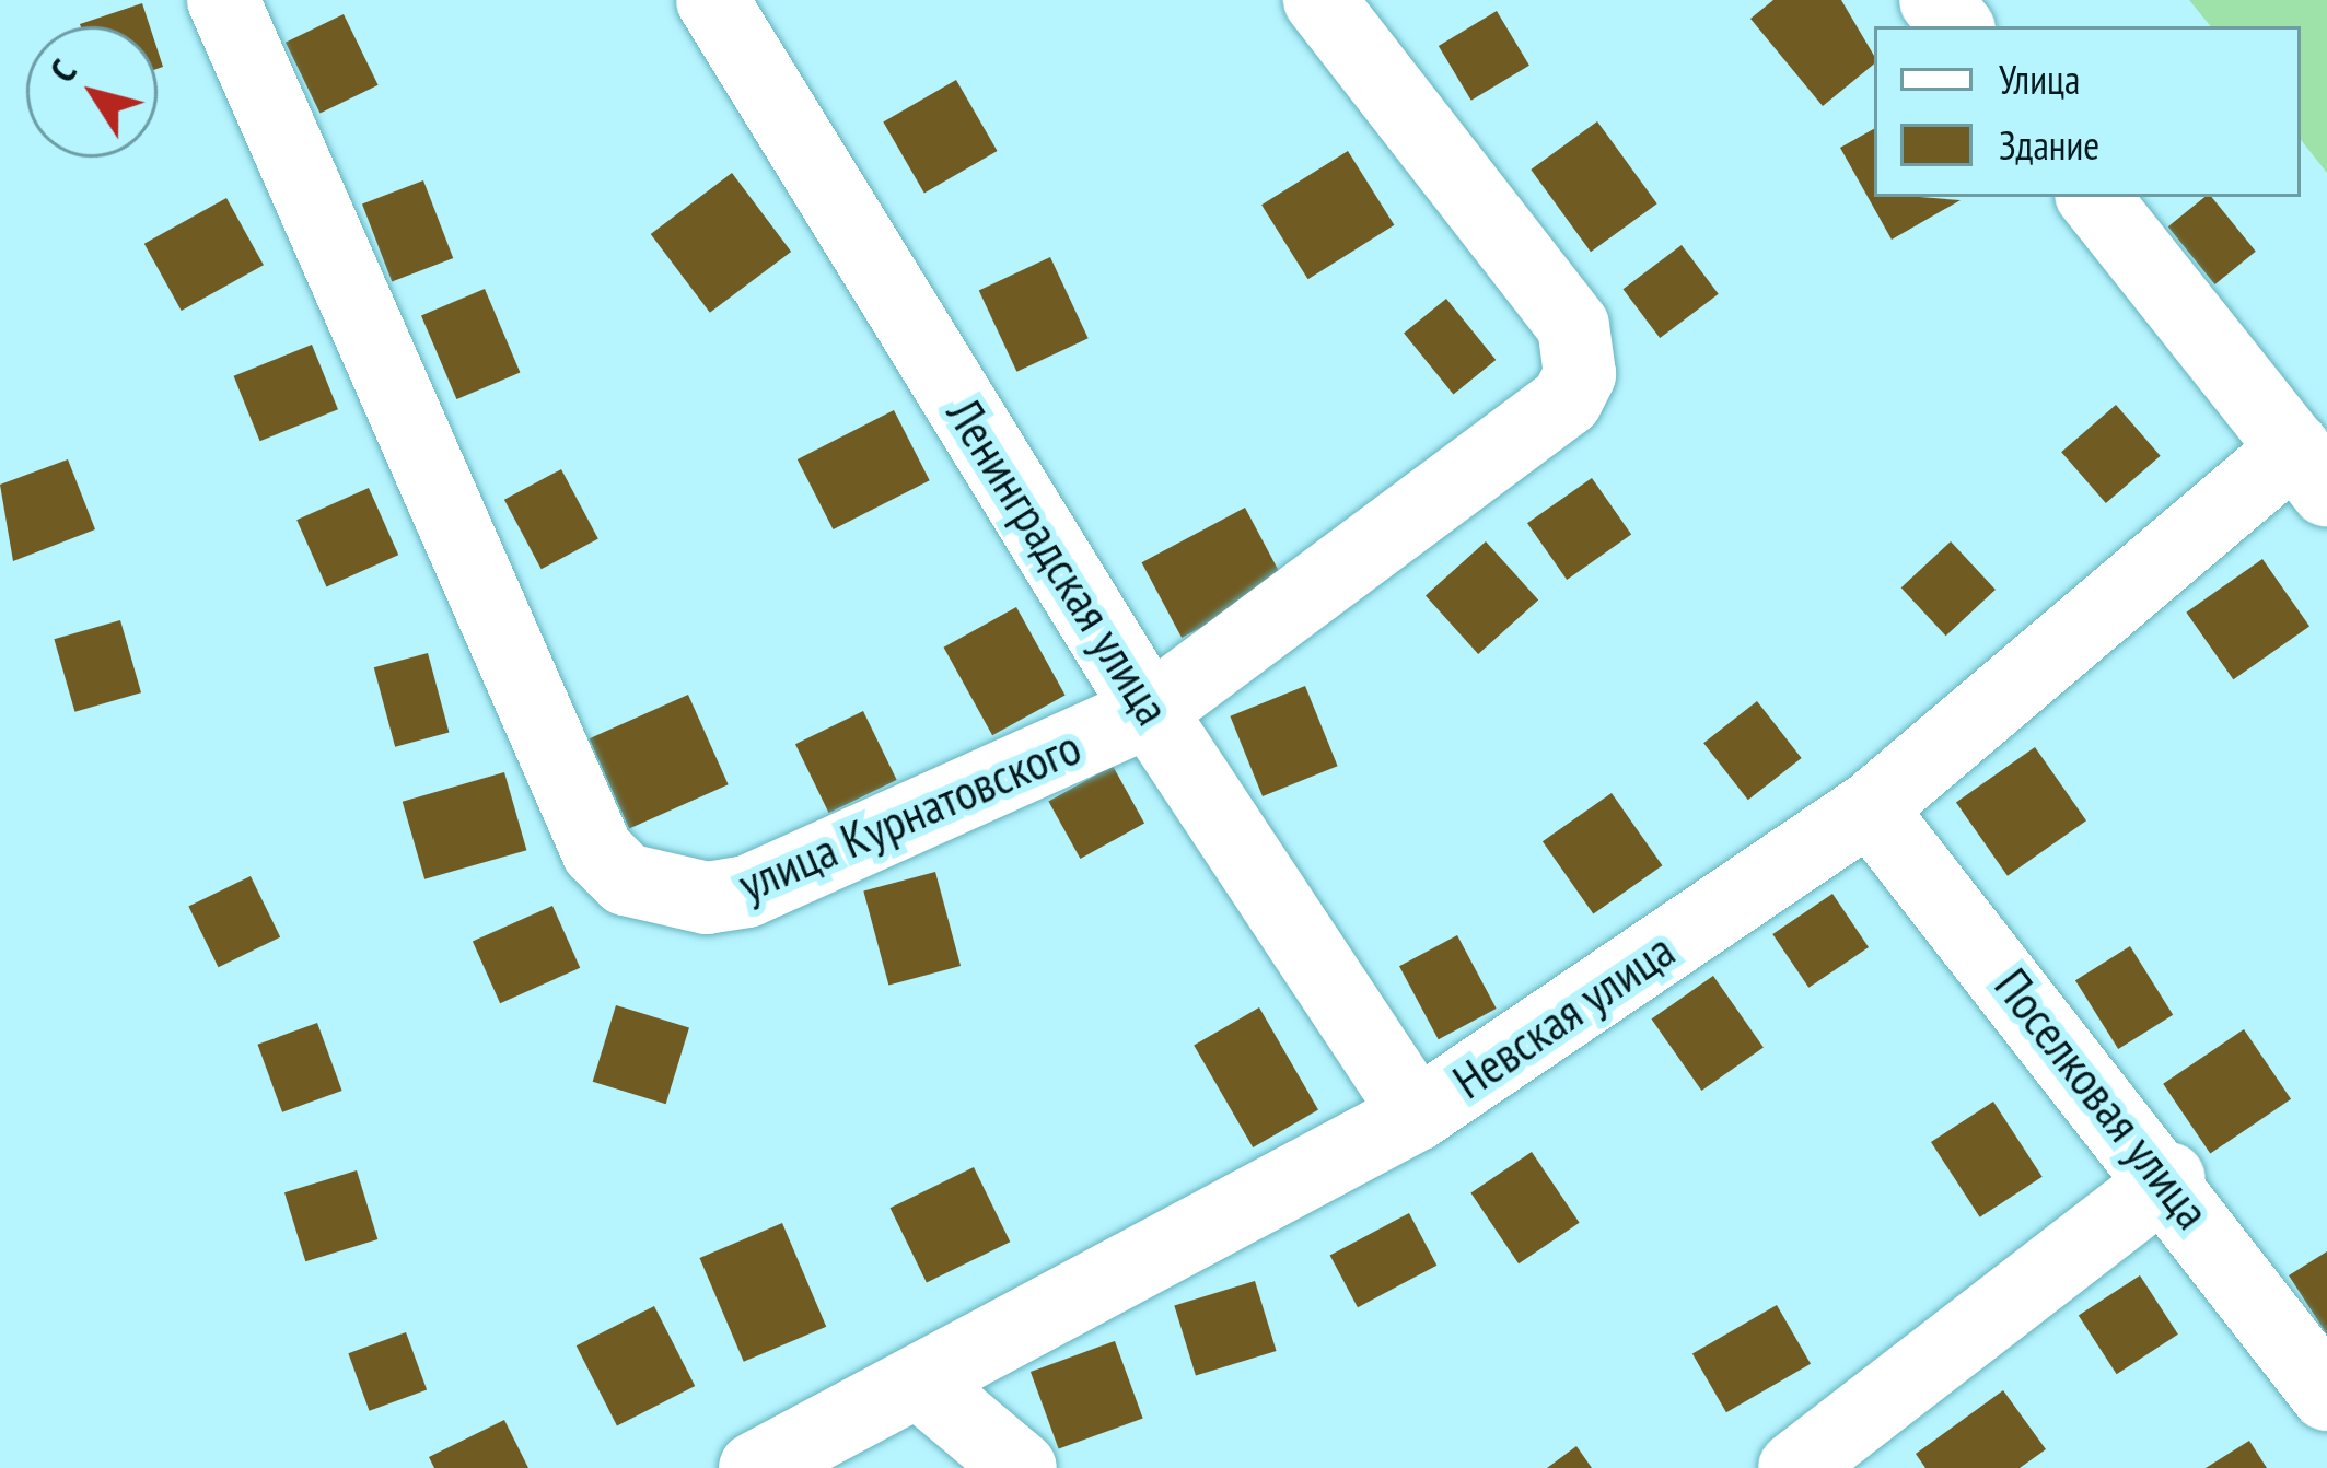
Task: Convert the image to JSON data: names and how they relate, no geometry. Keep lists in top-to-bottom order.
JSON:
{
  "streets": {
    "street": [
      "Ленинградская улица",
      "улица Курнатовского",
      "Невская улица",
      "Поселковая улица"
    ]
  },
  "crossings": [
    ["Ленинградская улица", "улица Курнатовского"],
    ["Ленинградская улица", "Невская улица"],
    ["Невская улица", "Поселковая улица"]
  ],
  "legend": ["Улица", "Здание"],
  "north": "top left"
}
